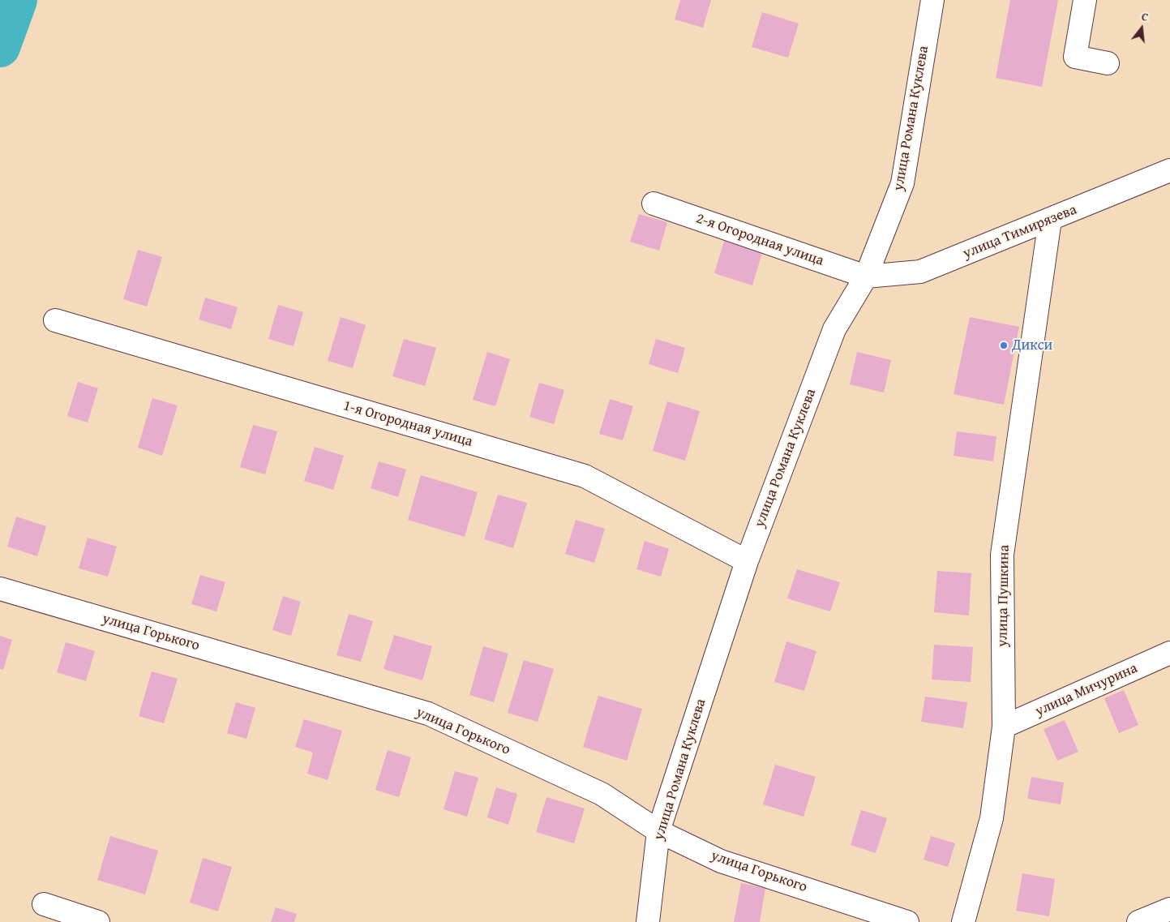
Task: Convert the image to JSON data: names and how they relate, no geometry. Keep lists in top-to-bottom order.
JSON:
{
  "streets": {
    "street": [
      "улица Романа Куклева",
      "улица Тимирязева",
      "2-я Огородная улица",
      "1-я Огородная улица",
      "улица Пушкина",
      "улица Горького",
      "улица Мичурина"
    ]
  },
  "crossings": [
    ["улица Романа Куклева", "улица Тимирязева"],
    ["улица Романа Куклева", "2-я Огородная улица"],
    ["улица Романа Куклева", "1-я Огородная улица"],
    ["улица Романа Куклева", "улица Горького"],
    ["улица Тимирязева", "2-я Огородная улица"],
    ["улица Тимирязева", "улица Пушкина"],
    ["улица Пушкина", "улица Мичурина"]
  ],
  "places": ["Дикси"],
  "north": "top"
}
